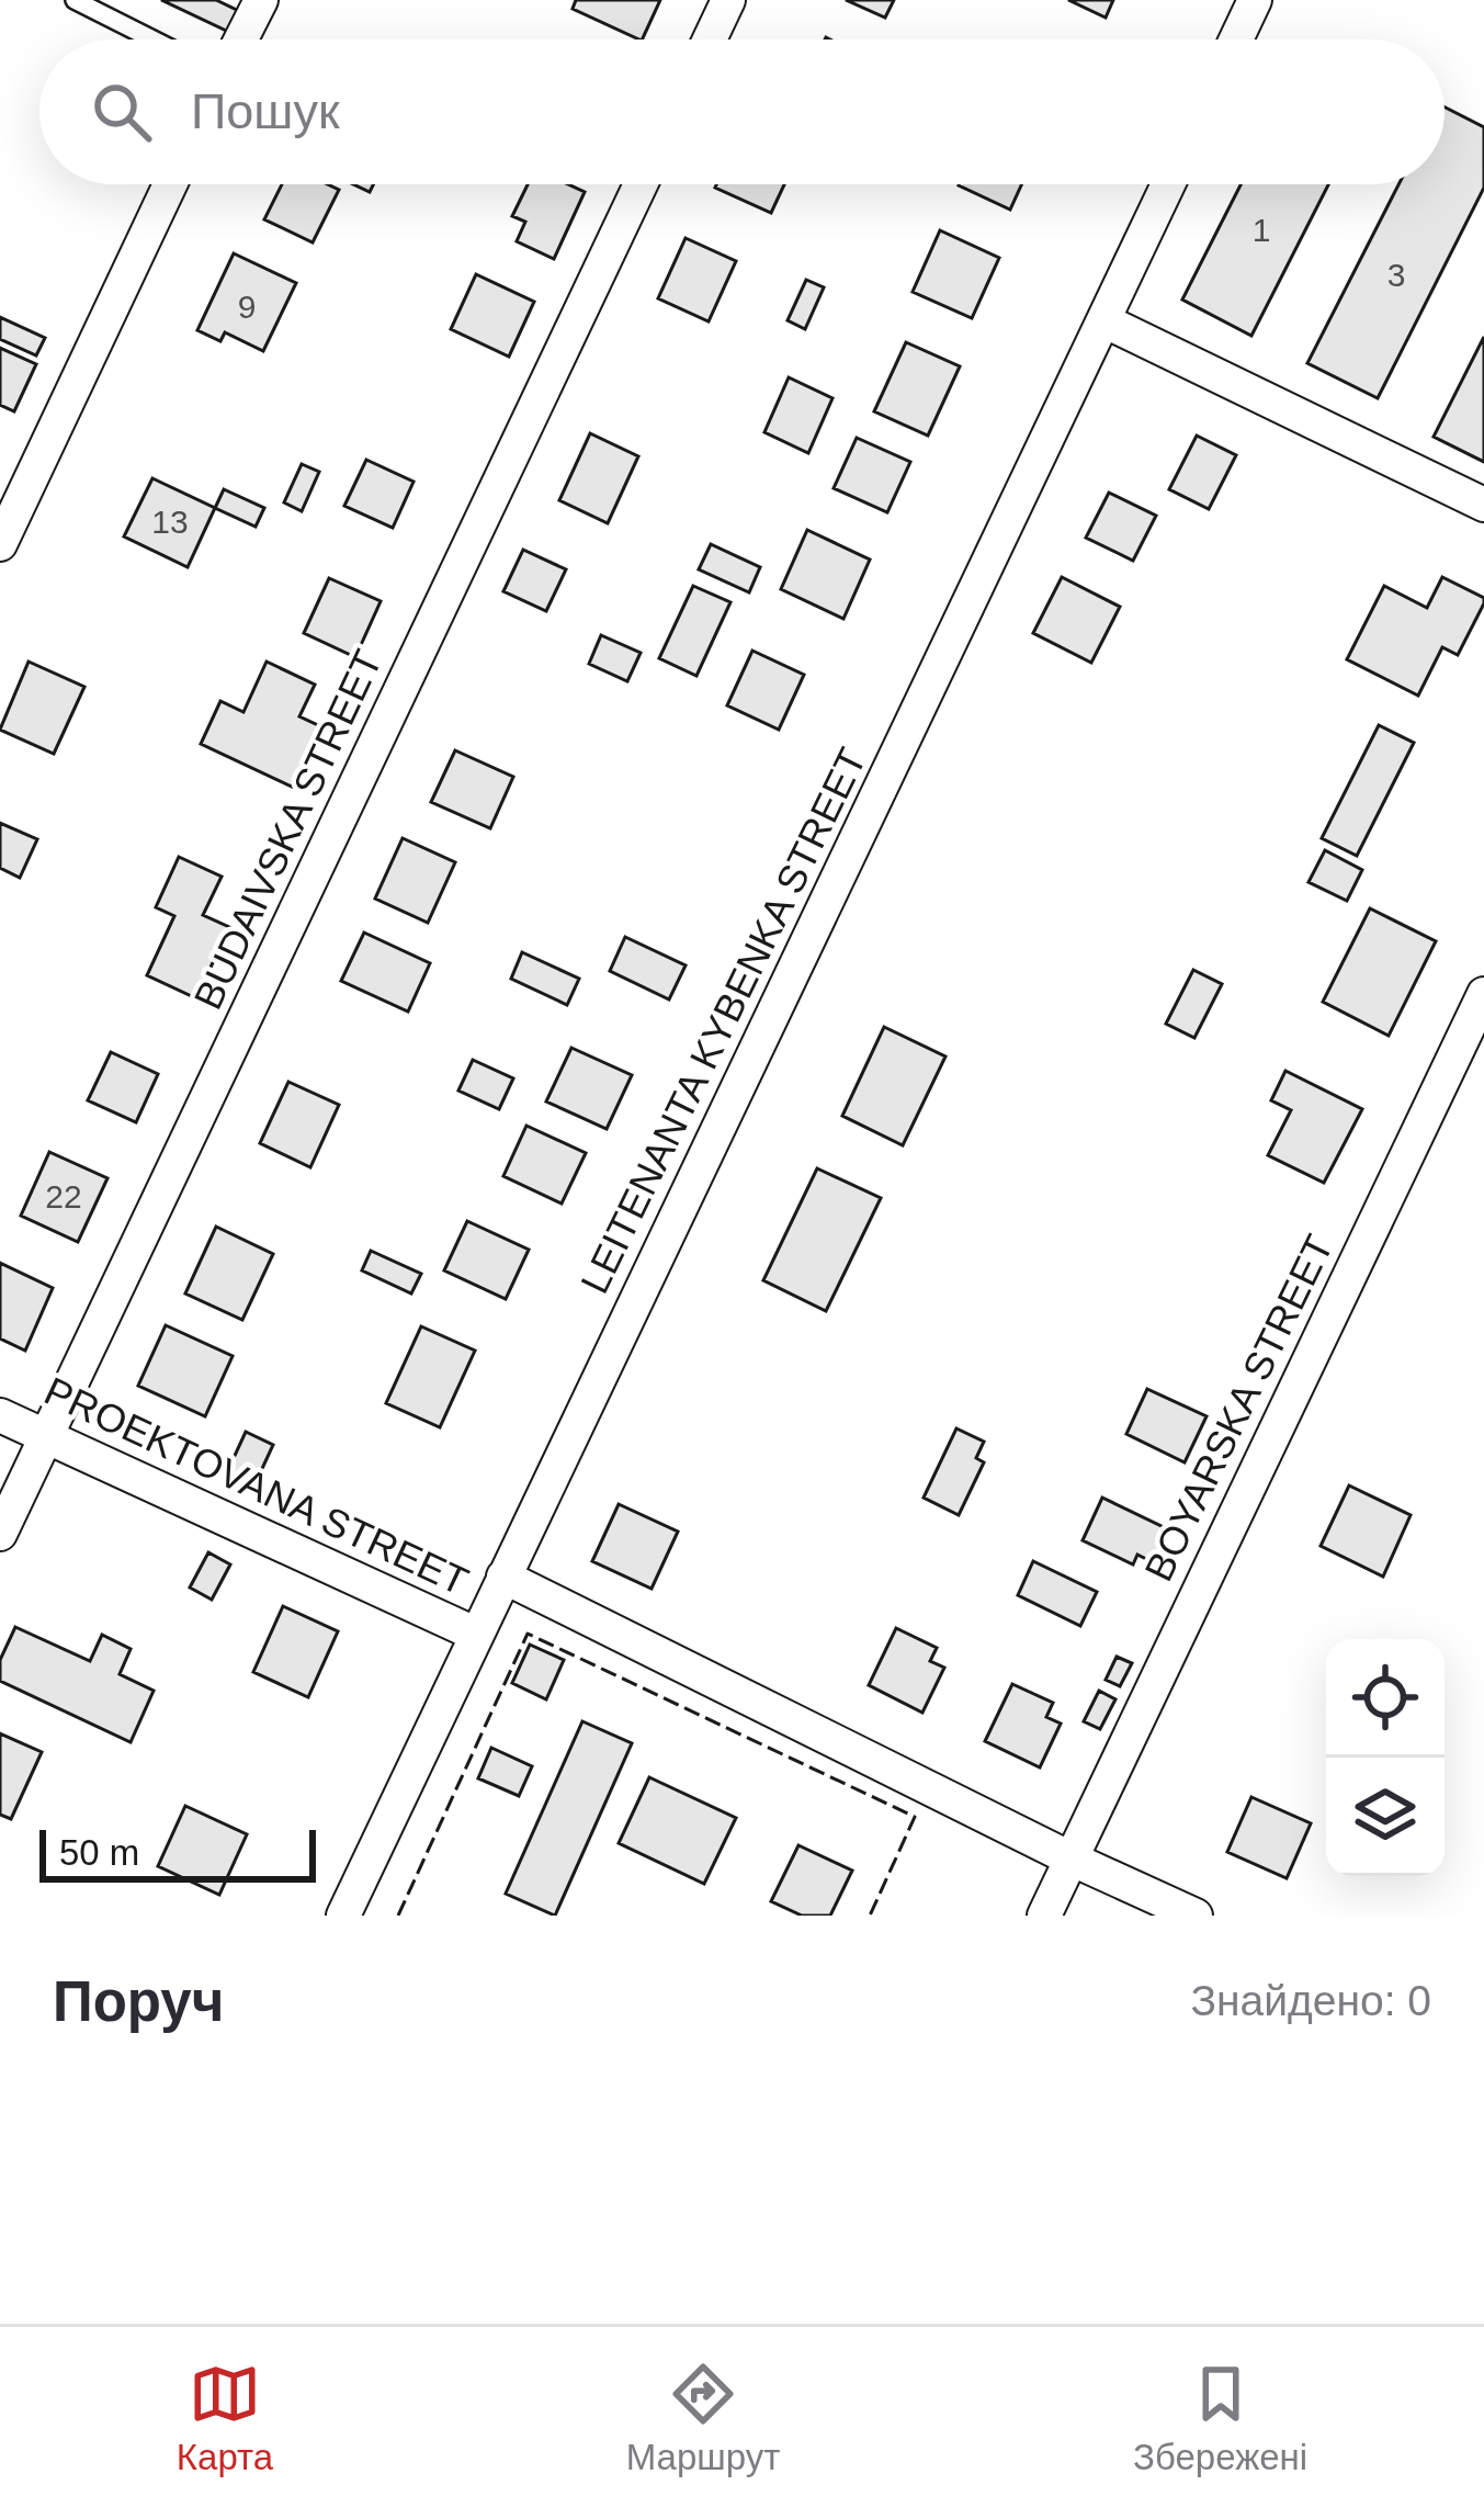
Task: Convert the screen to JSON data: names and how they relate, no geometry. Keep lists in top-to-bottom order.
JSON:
{
  "streets": {
    "street": [
      "BUDAIVSKA STREET",
      "LEITENANTA KYBENKA STREET",
      "BOYARSKA STREET",
      "PROEKTOVANA STREET"
    ]
  },
  "crossings": [
    ["BUDAIVSKA STREET", "PROEKTOVANA STREET"],
    ["LEITENANTA KYBENKA STREET", "PROEKTOVANA STREET"]
  ],
  "house_numbers": [
    "1",
    "3",
    "9",
    "13",
    "22"
  ],
  "scale_bar": "50 m",
  "page": {
    "search": "Пошук",
    "scale": "50 m",
    "heading": ["Поруч", "Знайдено: 0"],
    "nav": ["Карта", "Маршрут", "Збережені"]
  }
}
